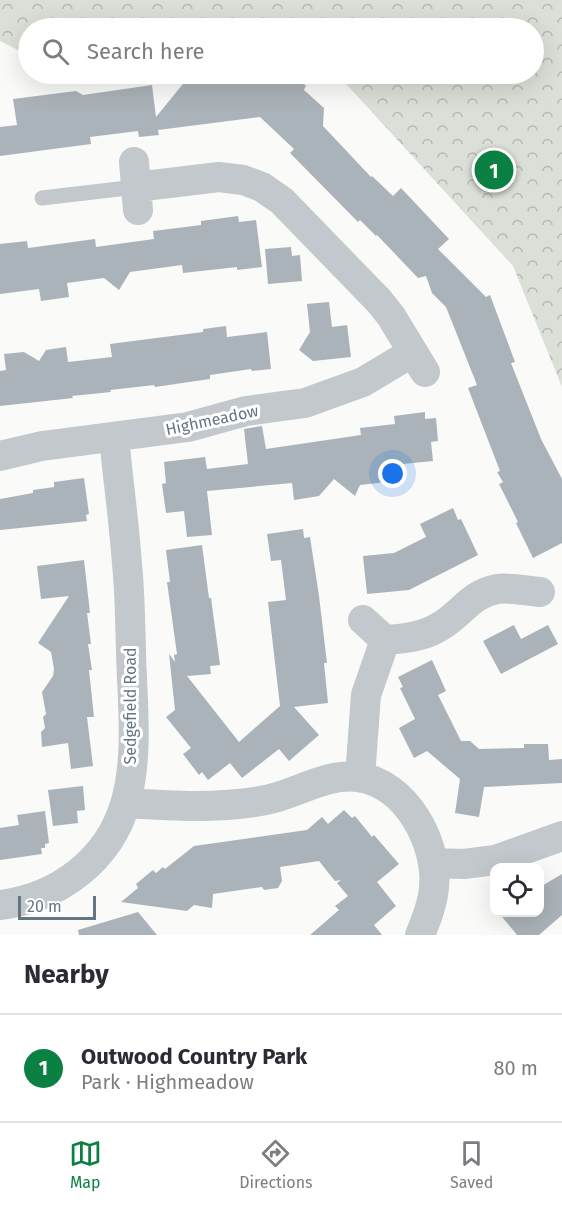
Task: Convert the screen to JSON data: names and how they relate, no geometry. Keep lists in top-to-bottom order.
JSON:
{
  "streets": {
    "street": ["Highmeadow", "Sedgefield Road"]
  },
  "crossings": [
    ["Highmeadow", "Sedgefield Road"]
  ],
  "scale_bar": "20 m",
  "page": {
    "search": "Search here",
    "pins": "1",
    "scale": "20 m",
    "heading": "Nearby",
    "list": [
      {
        "mark": "1",
        "name": "Outwood Country Park",
        "note": "Park · Highmeadow",
        "value": "80 m"
      }
    ],
    "nav": ["Map", "Directions", "Saved"]
  }
}
